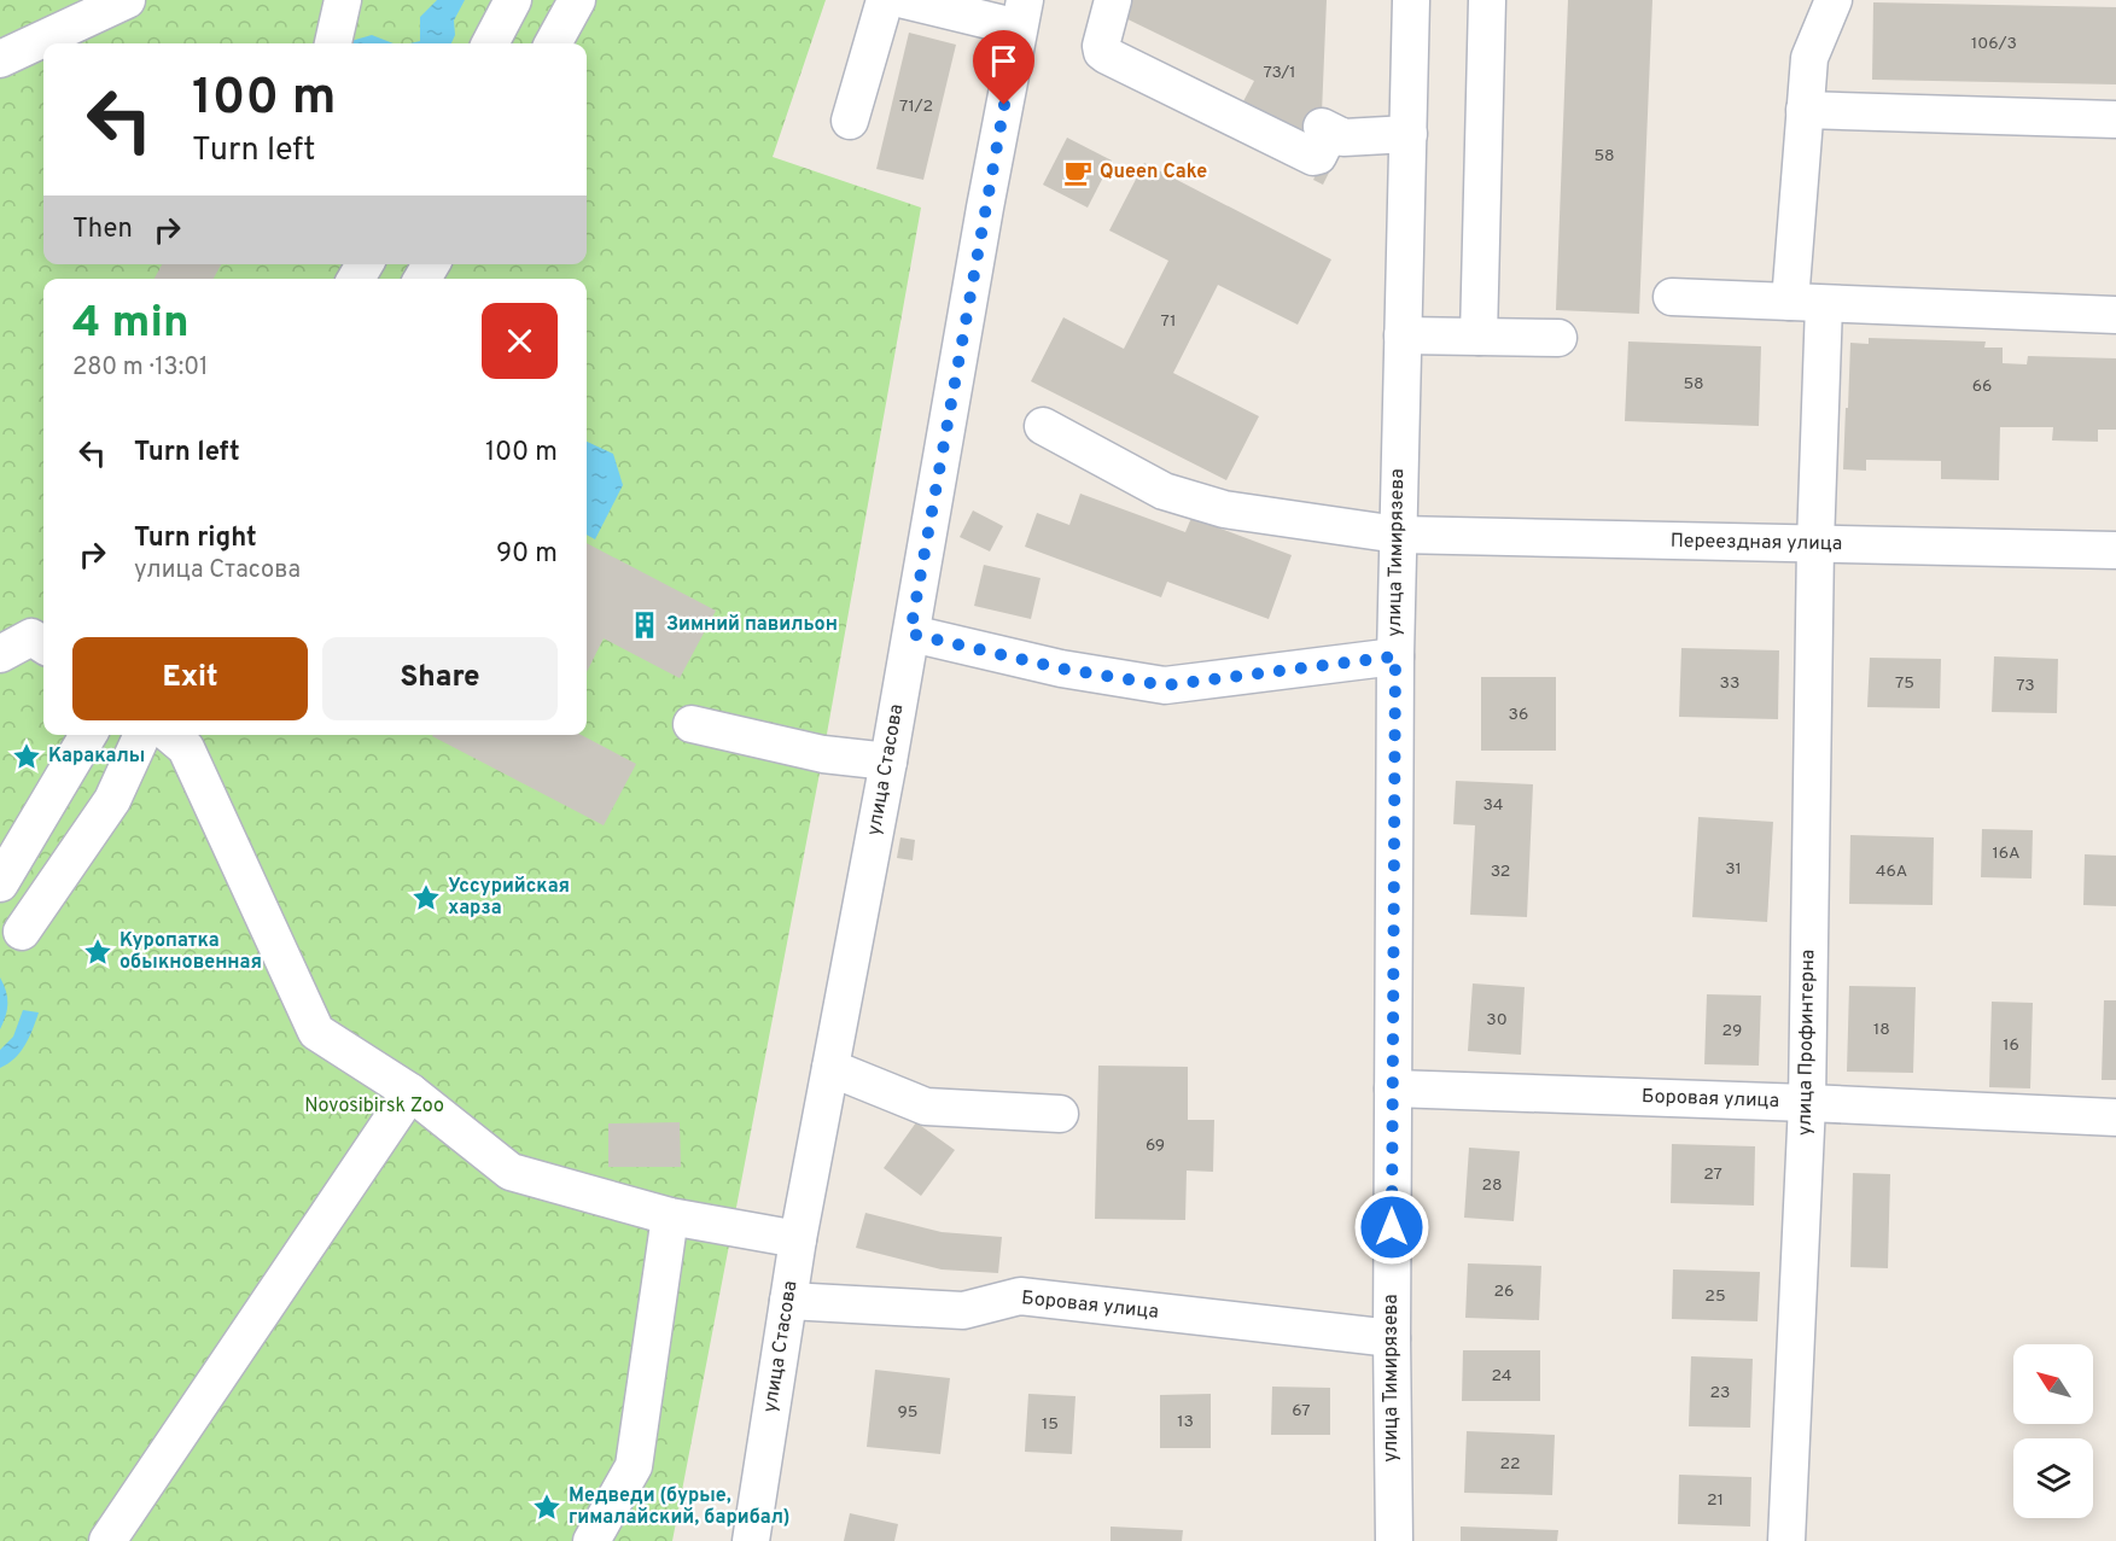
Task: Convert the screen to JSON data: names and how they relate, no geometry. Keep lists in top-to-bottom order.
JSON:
{
  "streets": {
    "street": [
      "Переездная улица",
      "улица Тимирязева",
      "улица Стасова",
      "улица Профинтерна",
      "Боровая улица"
    ]
  },
  "crossings": [
    ["Переездная улица", "улица Тимирязева"],
    ["Переездная улица", "улица Профинтерна"],
    ["улица Тимирязева", "Боровая улица"],
    ["улица Стасова", "Боровая улица"],
    ["улица Профинтерна", "Боровая улица"]
  ],
  "parks": ["Novosibirsk Zoo"],
  "places": {
    "cafe": ["Queen Cake"],
    "building": ["Зимний павильон"],
    "place": [
      "Каракалы",
      "Уссурийская харза",
      "Куропатка обыкновенная",
      "Медведи (бурые, гималайский, барибал)"
    ]
  },
  "house_numbers": [
    "106/3",
    "73/1",
    "71/2",
    "58",
    "71",
    "58",
    "66",
    "33",
    "75",
    "73",
    "36",
    "34",
    "16А",
    "31",
    "32",
    "46А",
    "30",
    "18",
    "29",
    "16",
    "69",
    "27",
    "28",
    "26",
    "25",
    "24",
    "23",
    "67",
    "95",
    "13",
    "15",
    "22",
    "21"
  ],
  "north": "top left",
  "page": {
    "turn": ["100 m", "Turn left"],
    "then": "Then",
    "heading": ["4 min", "280 m · 13:01"],
    "list": [
      {
        "name": "Turn left",
        "value": "100 m"
      },
      {
        "name": "Turn right",
        "note": "улица Стасова",
        "value": "90 m"
      }
    ],
    "buttons": ["Exit", "Share"]
  }
}
